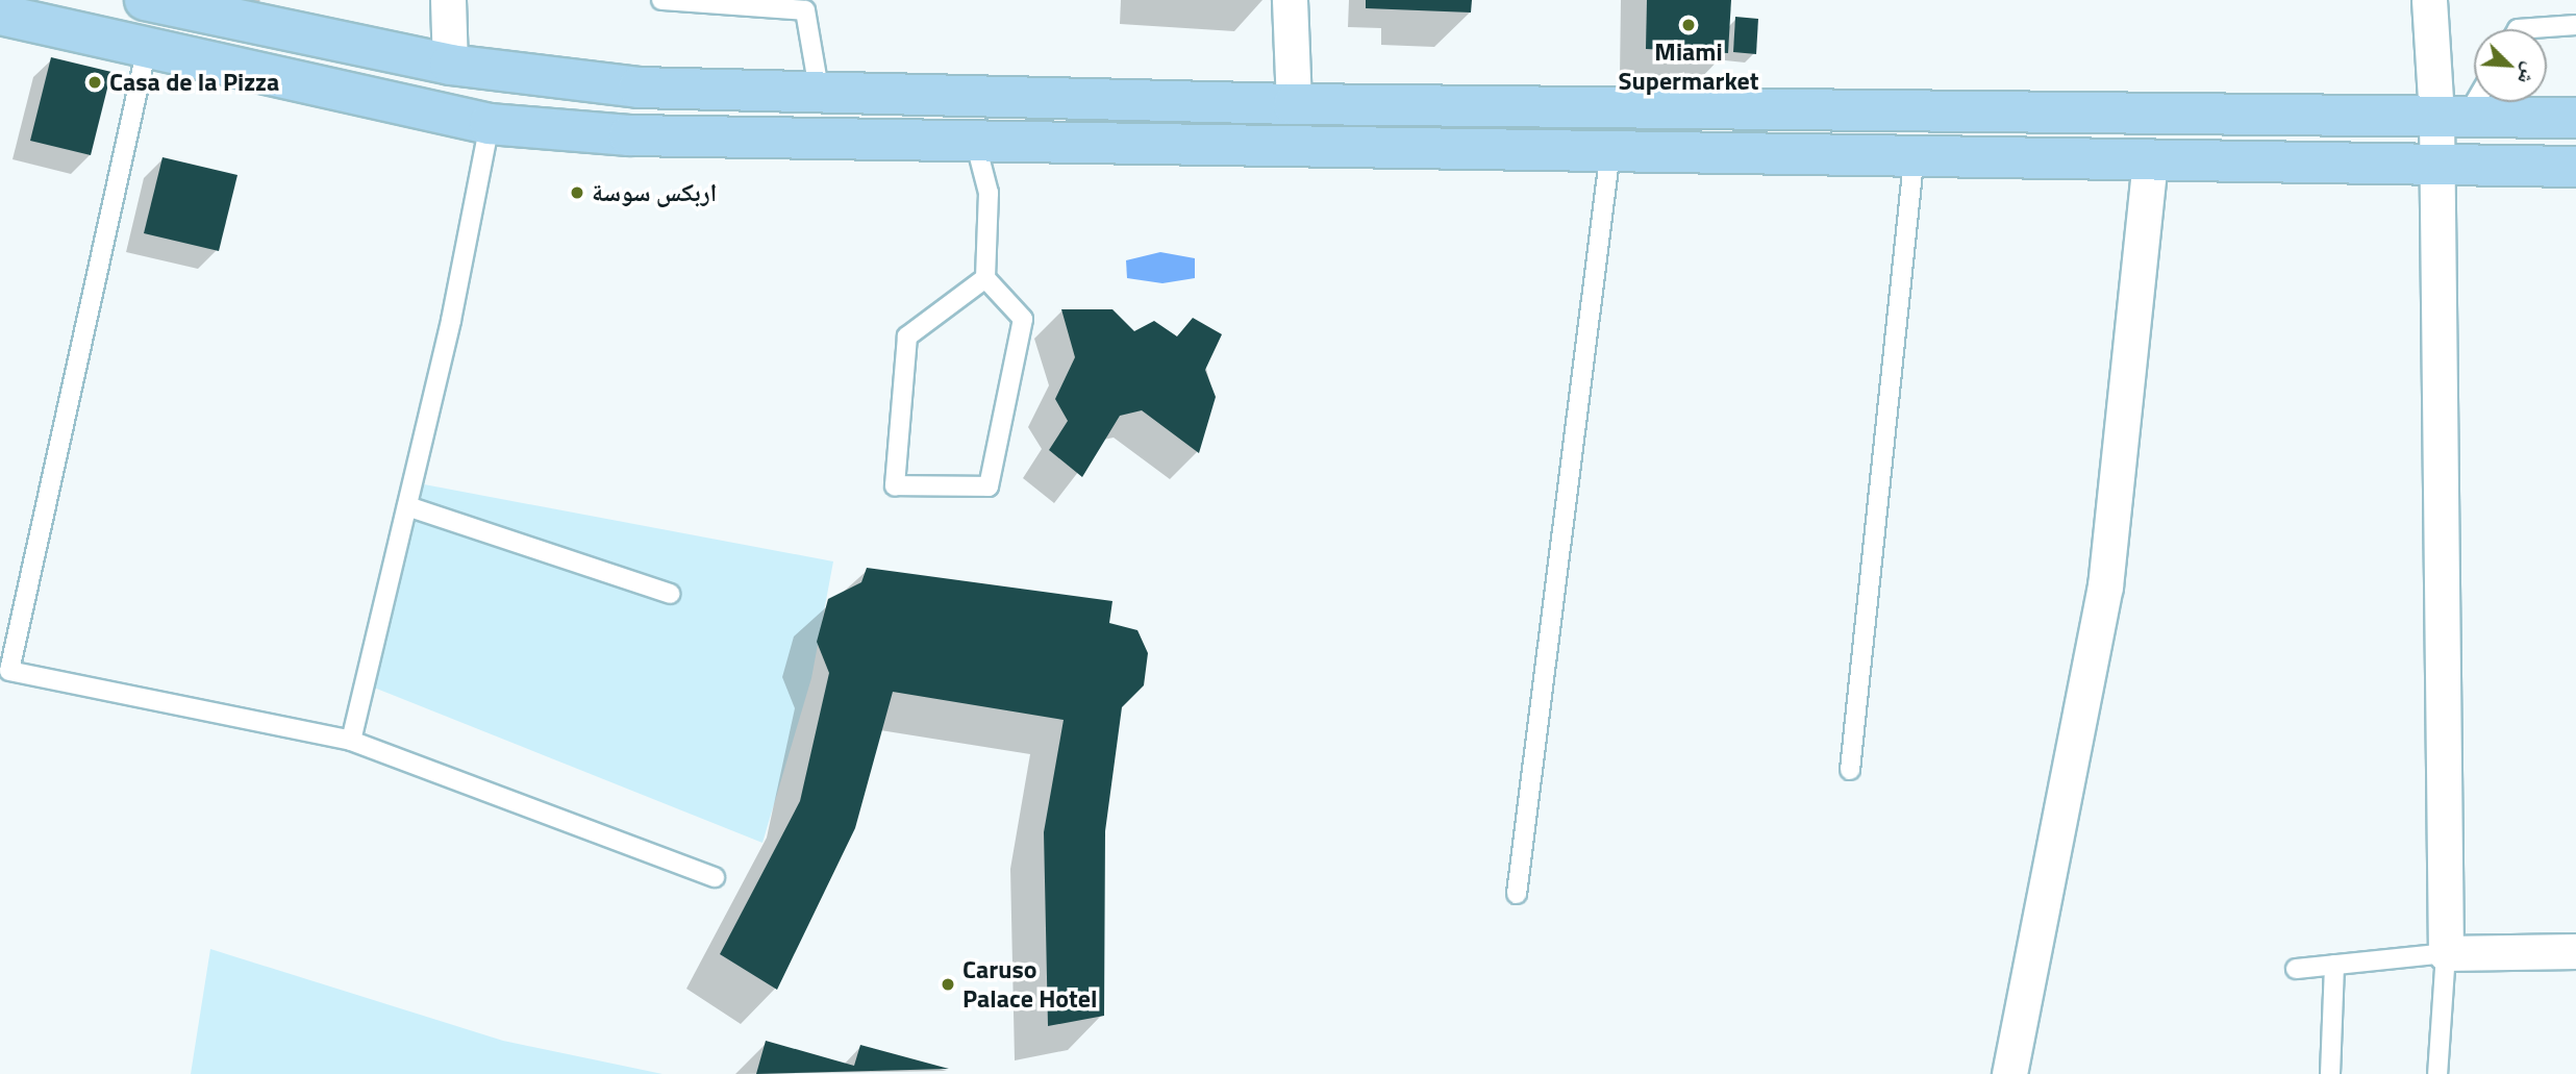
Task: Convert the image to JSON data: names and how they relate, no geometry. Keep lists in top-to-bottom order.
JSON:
{
  "places": [
    "Miami Supermarket",
    "Casa de la Pizza",
    "اربكس سوسة",
    "Caruso Palace Hotel"
  ],
  "north": "bottom right"
}
